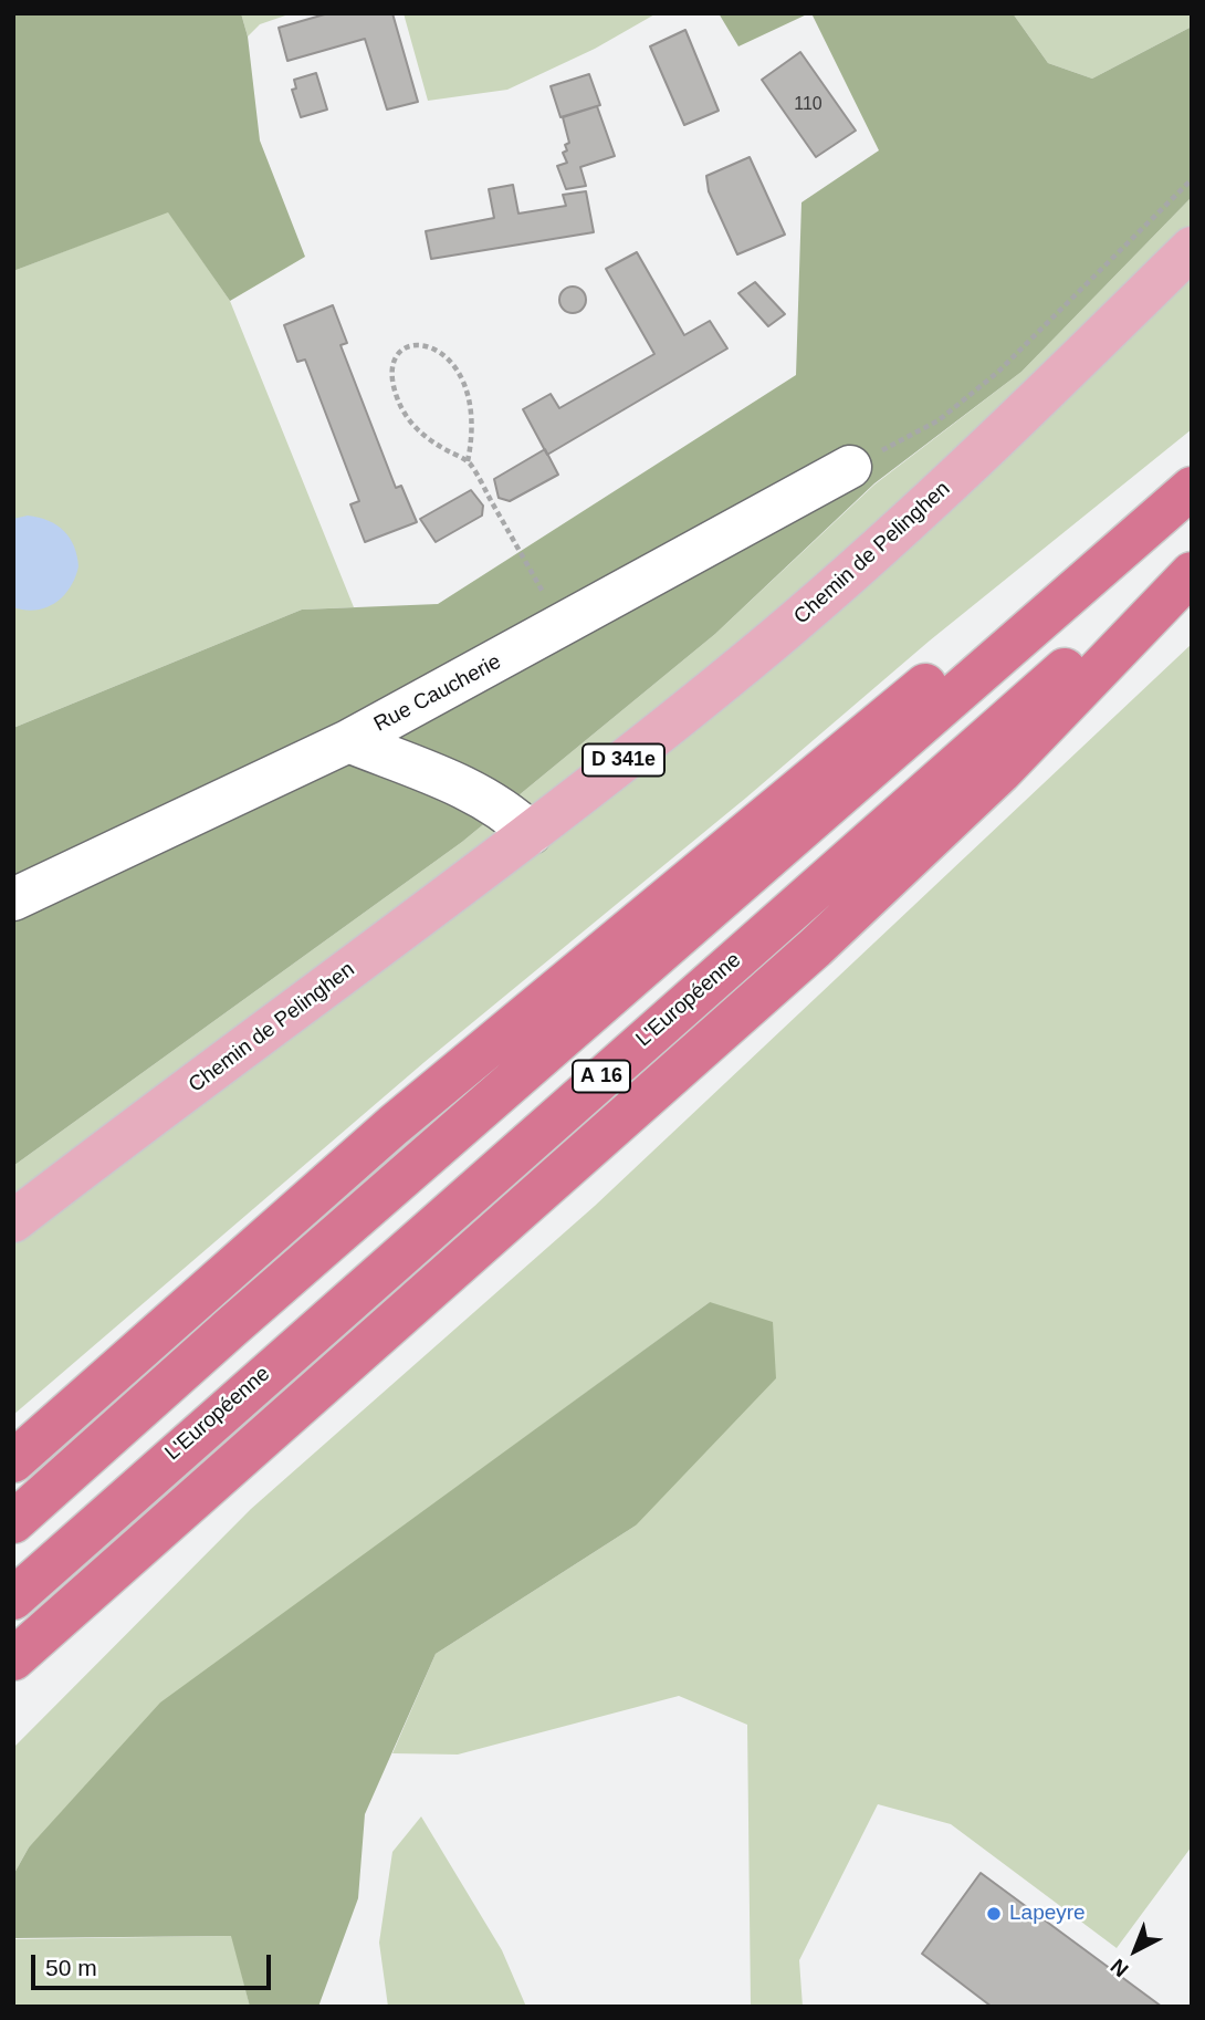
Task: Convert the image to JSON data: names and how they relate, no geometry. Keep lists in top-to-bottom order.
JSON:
{
  "streets": {
    "highway": ["L'Européenne", "A 16"],
    "main road": ["Chemin de Pelinghen", "D 341e"],
    "street": ["Rue Caucherie"]
  },
  "places": ["Lapeyre"],
  "house_numbers": ["110"],
  "scale_bar": "50 m",
  "north": "bottom left"
}
